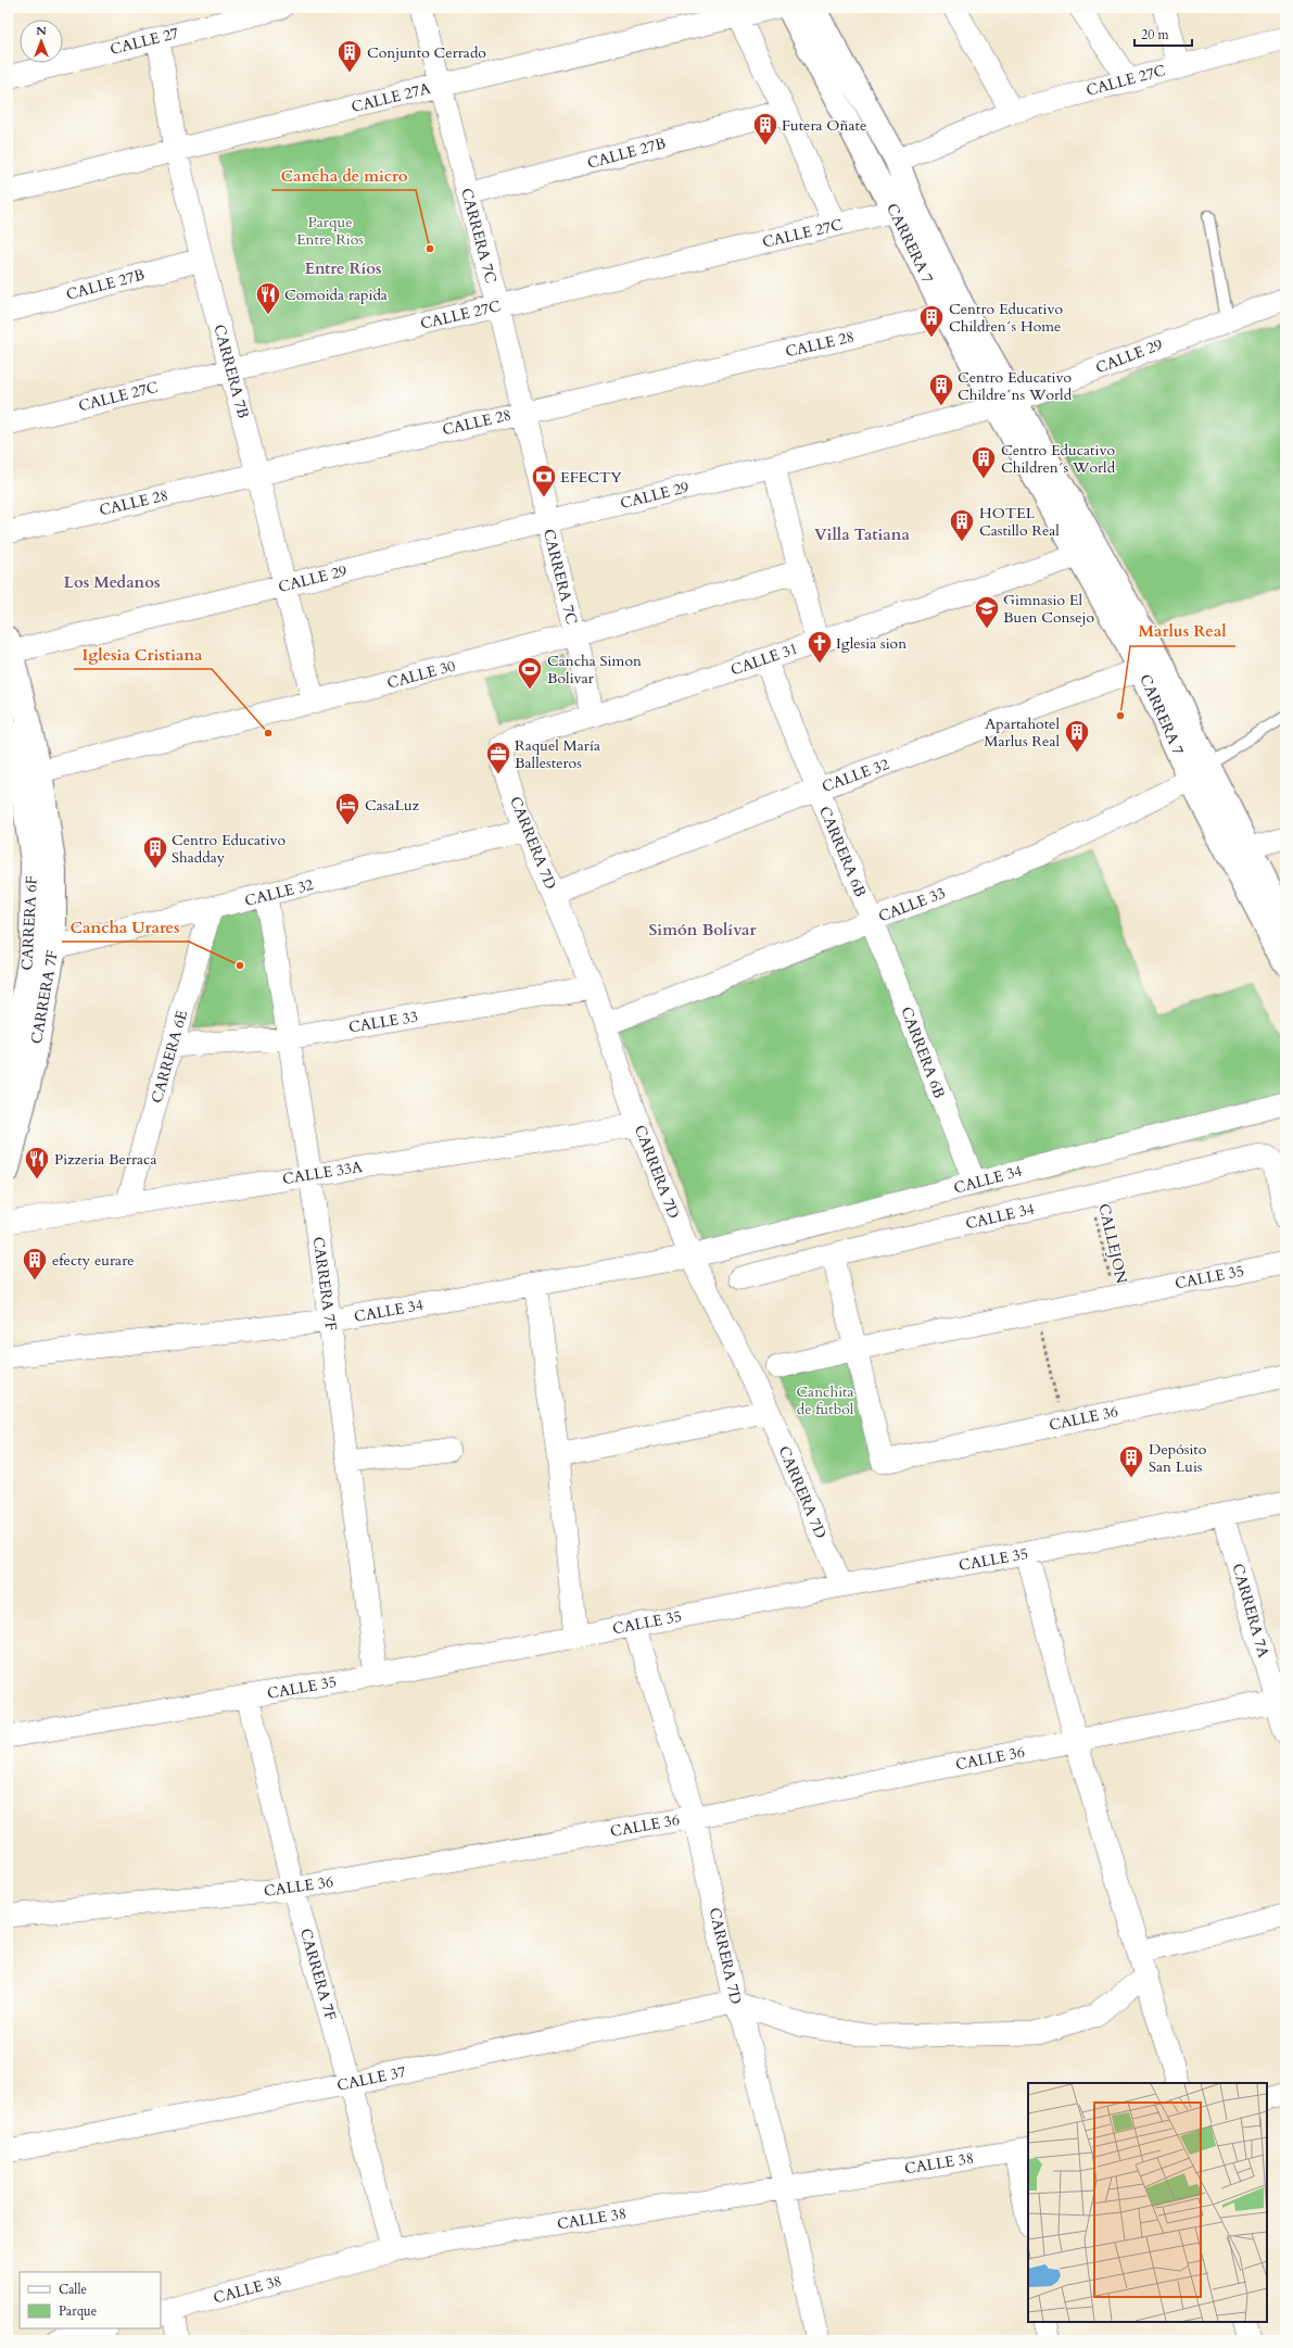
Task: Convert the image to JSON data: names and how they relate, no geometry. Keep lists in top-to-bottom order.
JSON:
{
  "streets": {
    "main road": ["CARRERA 7", "CARRERA 6F", "CARRERA 7F"],
    "street": [
      "CALLE 27",
      "CALLE 27C",
      "CALLE 27A",
      "CALLE 27B",
      "CARRERA 7C",
      "CALLE 28",
      "CALLE 29",
      "CARRERA 7B",
      "CALLE 31",
      "CALLE 30",
      "CALLE 32",
      "CARRERA 7D",
      "CARRERA 6B",
      "CALLE 33",
      "CARRERA 6E",
      "CALLE 33A",
      "CALLE 34",
      "CALLE 35",
      "CALLE 36",
      "CARRERA 7A",
      "CALLE 37",
      "CALLE 38"
    ],
    "path": ["CALLEJON"]
  },
  "crossings": [
    ["CALLE 27", "CARRERA 7B"],
    ["CALLE 27C", "CARRERA 7C"],
    ["CALLE 27C", "CARRERA 7"],
    ["CALLE 27C", "CARRERA 7B"],
    ["CALLE 27A", "CARRERA 7C"],
    ["CALLE 27A", "CARRERA 7B"],
    ["CALLE 27B", "CARRERA 7C"],
    ["CALLE 27B", "CARRERA 7B"],
    ["CARRERA 7C", "CALLE 28"],
    ["CARRERA 7C", "CALLE 29"],
    ["CARRERA 7C", "CALLE 31"],
    ["CARRERA 7C", "CALLE 30"],
    ["CARRERA 7", "CALLE 28"],
    ["CARRERA 7", "CALLE 29"],
    ["CARRERA 7", "CALLE 31"],
    ["CARRERA 7", "CALLE 32"],
    ["CARRERA 7", "CALLE 33"],
    ["CALLE 28", "CARRERA 7B"],
    ["CALLE 29", "CARRERA 7B"],
    ["CARRERA 7B", "CALLE 30"],
    ["CALLE 31", "CARRERA 7D"],
    ["CALLE 31", "CARRERA 6B"],
    ["CALLE 30", "CARRERA 6F"],
    ["CALLE 32", "CARRERA 7D"],
    ["CALLE 32", "CARRERA 6B"],
    ["CALLE 32", "CARRERA 6F"],
    ["CALLE 32", "CARRERA 7F"],
    ["CALLE 32", "CARRERA 6E"],
    ["CARRERA 7D", "CALLE 33"],
    ["CARRERA 7D", "CALLE 33A"],
    ["CARRERA 7D", "CALLE 34"],
    ["CARRERA 7D", "CALLE 35"],
    ["CARRERA 7D", "CALLE 36"],
    ["CARRERA 7D", "CALLE 37"],
    ["CARRERA 7D", "CALLE 38"],
    ["CARRERA 6B", "CALLE 33"],
    ["CARRERA 6B", "CALLE 34"],
    ["CALLE 33", "CARRERA 7F"],
    ["CALLE 33", "CARRERA 6E"],
    ["CARRERA 6F", "CARRERA 7F"],
    ["CARRERA 7F", "CALLE 33A"],
    ["CARRERA 7F", "CALLE 34"],
    ["CARRERA 7F", "CALLE 35"],
    ["CARRERA 7F", "CALLE 36"],
    ["CARRERA 7F", "CALLE 37"],
    ["CARRERA 7F", "CALLE 38"],
    ["CARRERA 6E", "CALLE 33A"],
    ["CALLE 34", "CALLEJON"],
    ["CALLEJON", "CALLE 35"],
    ["CALLE 35", "CALLE 36"],
    ["CALLE 35", "CARRERA 7A"],
    ["CALLE 36", "CARRERA 7A"]
  ],
  "districts": [
    "Entre Ríos",
    "Villa Tatiana",
    "Los Medanos",
    "Simón Bolívar"
  ],
  "parks": ["Parque Entre Rios", "Canchita de futbol"],
  "places": {
    "building": [
      "Conjunto Cerrado",
      "Futera Oñate",
      "Centro Educativo Children´s Home",
      "Centro Educativo Childre´ns World",
      "Centro Educativo Children´s World",
      "HOTEL Castillo Real",
      "Apartahotel Marlus Real",
      "Centro Educativo Shadday",
      "efecty eurare",
      "Depósito San Luis"
    ],
    "other": [
      "Cancha de micro",
      "Marlus Real",
      "Iglesia Cristiana",
      "Cancha Urares"
    ],
    "restaurant": ["Comoida rapida", "Pizzeria Berraca"],
    "bank": ["EFECTY"],
    "school or university": ["Gimnasio El Buen Consejo"],
    "church": ["Iglesia sion"],
    "sports": ["Cancha Simon Bolivar"],
    "office": ["Raquel María Ballesteros"],
    "hotel": ["CasaLuz"]
  },
  "legend": ["Calle", "Parque"],
  "scale_bar": "20 m",
  "north": "top"
}
